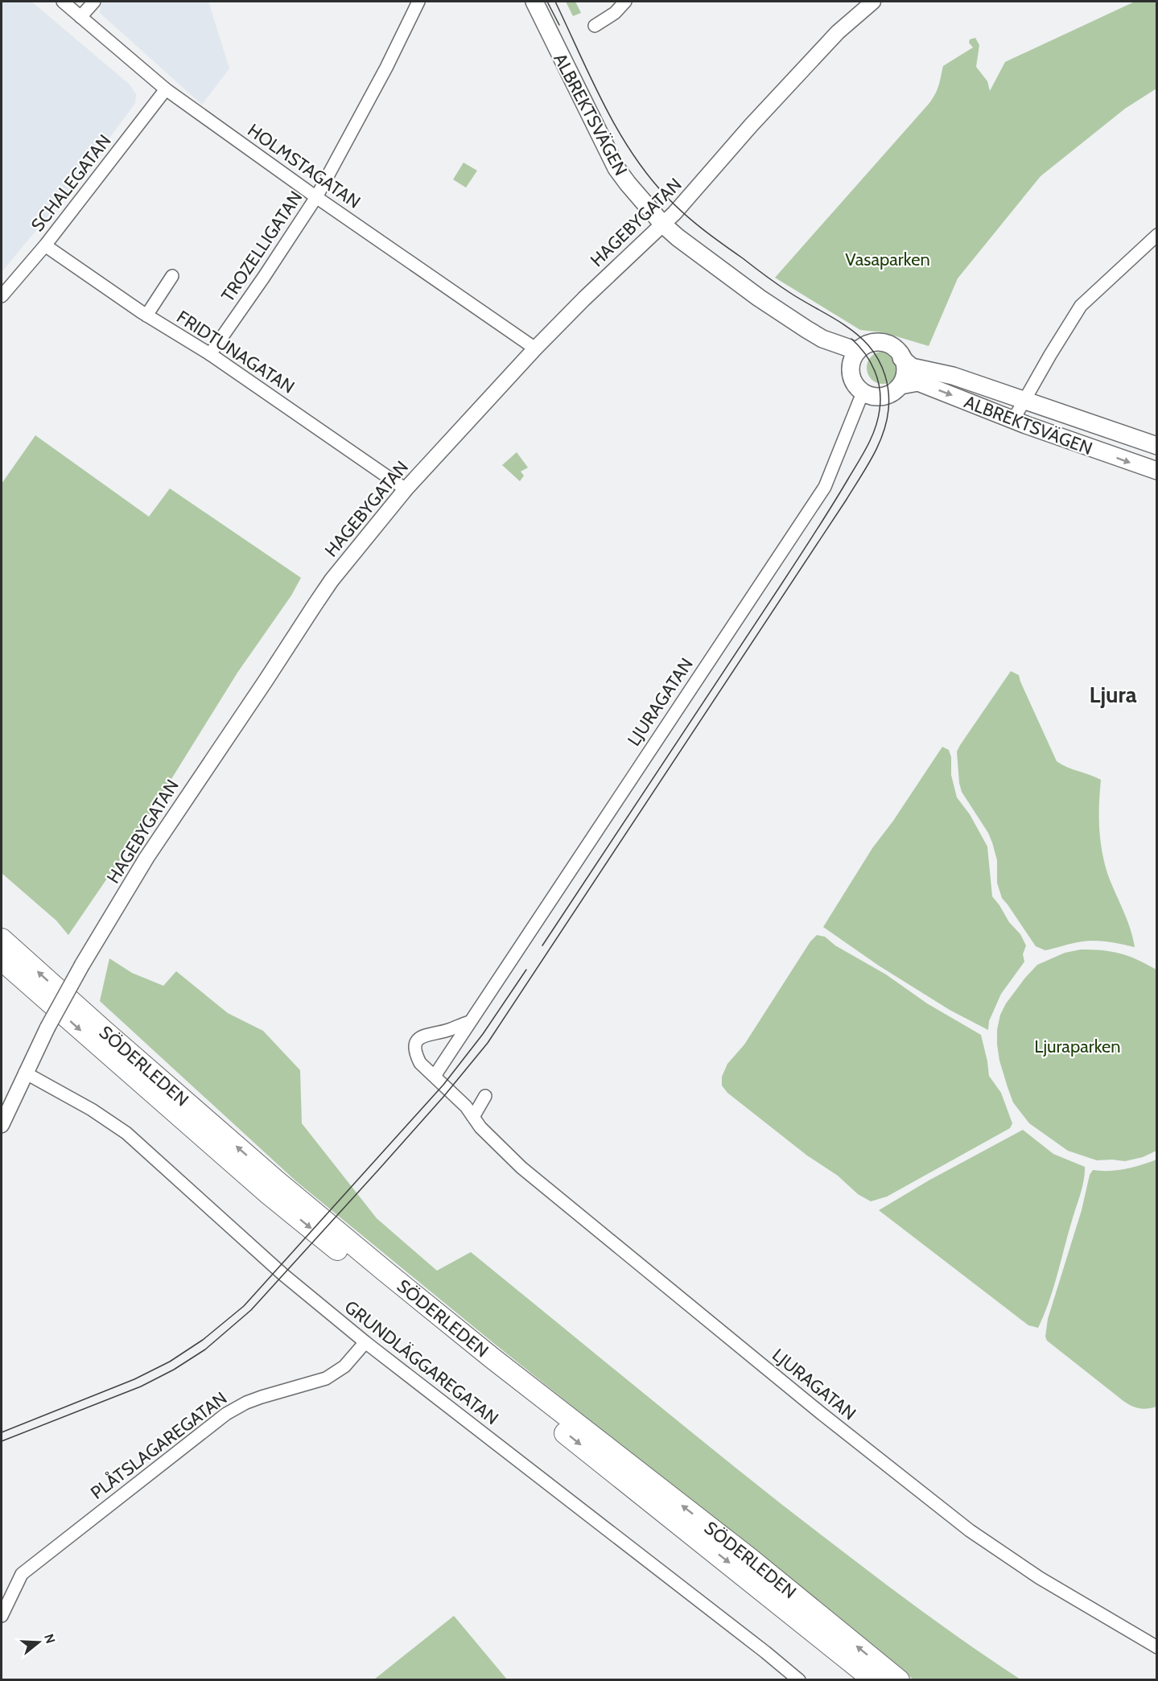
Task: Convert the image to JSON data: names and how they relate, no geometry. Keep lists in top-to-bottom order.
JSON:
{
  "streets": {
    "highway": ["SÖDERLEDEN"],
    "main road": ["ALBREKTSVÄGEN"],
    "street": [
      "HOLMSTAGATAN",
      "SCHALEGATAN",
      "HAGEBYGATAN",
      "TROZELLIGATAN",
      "FRIDTUNAGATAN",
      "LJURAGATAN",
      "GRUNDLÄGGAREGATAN",
      "PLÅTSLAGAREGATAN"
    ]
  },
  "crossings": [
    ["ALBREKTSVÄGEN", "HAGEBYGATAN"],
    ["ALBREKTSVÄGEN", "LJURAGATAN"],
    ["HOLMSTAGATAN", "SCHALEGATAN"],
    ["HOLMSTAGATAN", "HAGEBYGATAN"],
    ["HOLMSTAGATAN", "TROZELLIGATAN"],
    ["SCHALEGATAN", "FRIDTUNAGATAN"],
    ["HAGEBYGATAN", "FRIDTUNAGATAN"],
    ["HAGEBYGATAN", "GRUNDLÄGGAREGATAN"],
    ["TROZELLIGATAN", "FRIDTUNAGATAN"],
    ["GRUNDLÄGGAREGATAN", "PLÅTSLAGAREGATAN"]
  ],
  "districts": ["Ljura"],
  "parks": ["Vasaparken", "Ljuraparken"],
  "north": "right"
}
